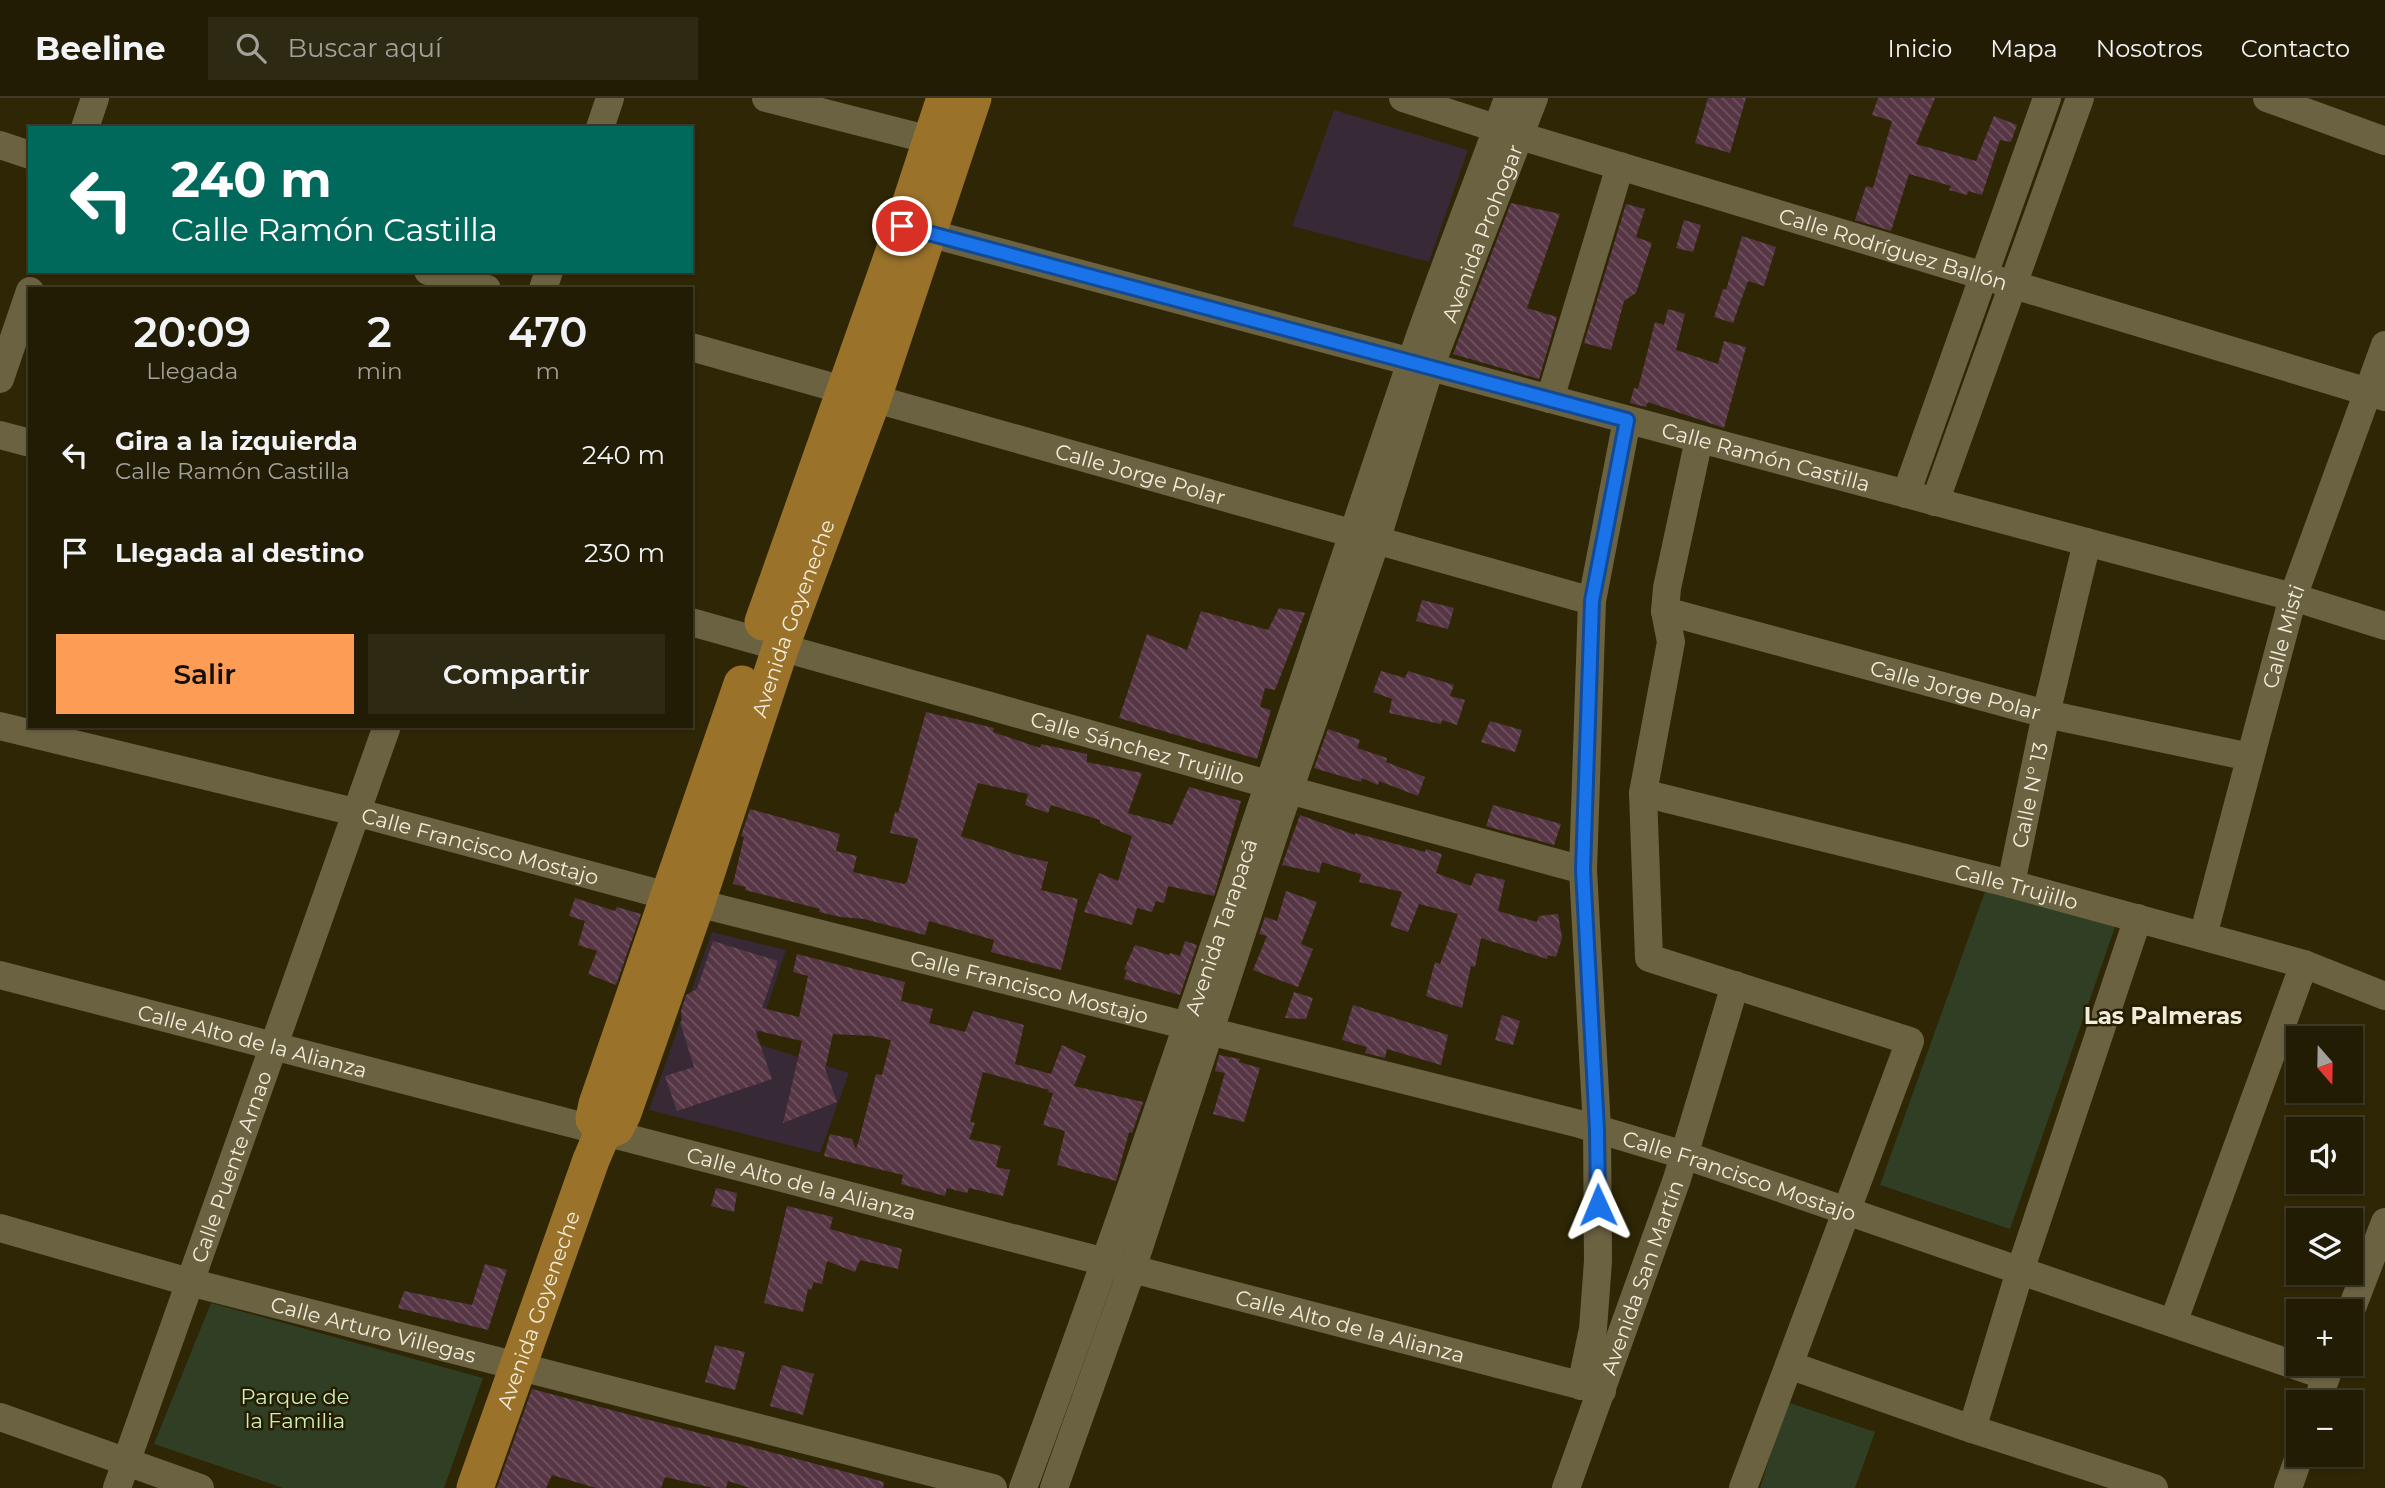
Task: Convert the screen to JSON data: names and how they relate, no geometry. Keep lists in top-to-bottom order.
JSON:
{
  "streets": {
    "main road": ["Avenida Goyeneche"],
    "street": [
      "Avenida Prohogar",
      "Calle Rodríguez Ballón",
      "Calle Ramón Castilla",
      "Calle Jorge Polar",
      "Calle Misti",
      "Calle Sánchez Trujillo",
      "Calle N° 13",
      "Calle Francisco Mostajo",
      "Calle Trujillo",
      "Avenida Tarapacá",
      "Calle Alto de la Alianza",
      "Calle Puente Arnao",
      "Avenida San Martín",
      "Calle Arturo Villegas"
    ]
  },
  "crossings": [
    ["Avenida Prohogar", "Calle Rodríguez Ballón"],
    ["Avenida Prohogar", "Calle Ramón Castilla"],
    ["Avenida Prohogar", "Avenida Tarapacá"],
    ["Calle Rodríguez Ballón", "Calle Misti"],
    ["Calle Ramón Castilla", "Avenida Goyeneche"],
    ["Calle Ramón Castilla", "Calle Misti"],
    ["Calle Ramón Castilla", "Calle N° 13"],
    ["Calle Ramón Castilla", "Avenida Tarapacá"],
    ["Calle Jorge Polar", "Avenida Goyeneche"],
    ["Calle Jorge Polar", "Calle Misti"],
    ["Calle Jorge Polar", "Calle N° 13"],
    ["Calle Jorge Polar", "Avenida Tarapacá"],
    ["Avenida Goyeneche", "Calle Sánchez Trujillo"],
    ["Avenida Goyeneche", "Calle Francisco Mostajo"],
    ["Avenida Goyeneche", "Calle Alto de la Alianza"],
    ["Avenida Goyeneche", "Calle Arturo Villegas"],
    ["Calle Misti", "Calle Trujillo"],
    ["Calle Sánchez Trujillo", "Avenida Tarapacá"],
    ["Calle N° 13", "Calle Trujillo"],
    ["Calle Francisco Mostajo", "Avenida Tarapacá"],
    ["Calle Francisco Mostajo", "Calle Puente Arnao"],
    ["Calle Francisco Mostajo", "Avenida San Martín"],
    ["Avenida Tarapacá", "Calle Alto de la Alianza"],
    ["Calle Alto de la Alianza", "Calle Puente Arnao"],
    ["Calle Alto de la Alianza", "Avenida San Martín"],
    ["Calle Puente Arnao", "Calle Arturo Villegas"]
  ],
  "districts": ["Las Palmeras"],
  "parks": ["Parque de la Familia"],
  "north": "bottom",
  "page": {
    "header": "Beeline",
    "search": "Buscar aquí",
    "nav": [
      "Inicio",
      "Mapa",
      "Nosotros",
      "Contacto"
    ],
    "turn": ["240 m", "Calle Ramón Castilla"],
    "eta": [
      "20:09",
      "Llegada",
      "2",
      "min",
      "470",
      "m"
    ],
    "list": [
      {
        "name": "Gira a la izquierda",
        "note": "Calle Ramón Castilla",
        "value": "240 m"
      },
      {
        "name": "Llegada al destino",
        "value": "230 m"
      }
    ],
    "buttons": ["Salir", "Compartir"],
    "map_buttons": ["+", "−"]
  }
}
